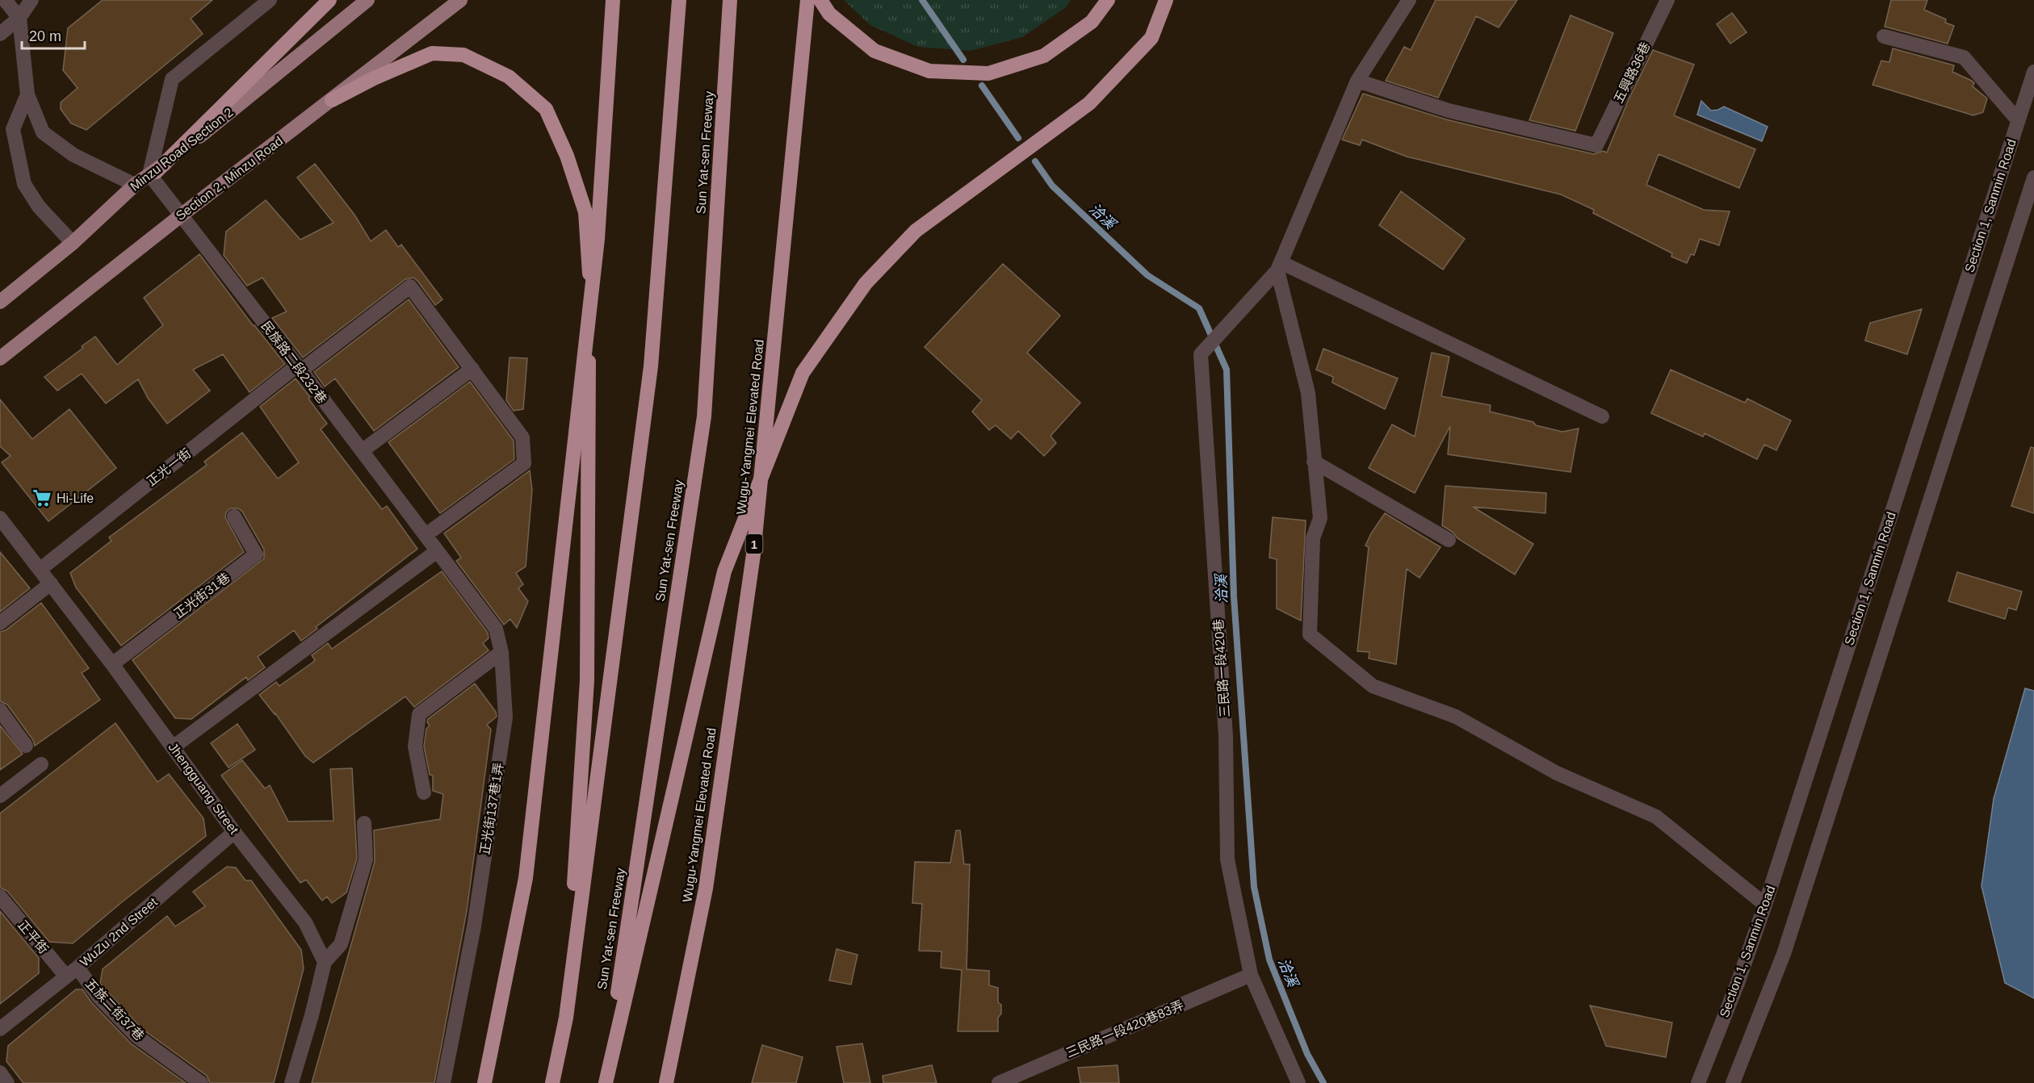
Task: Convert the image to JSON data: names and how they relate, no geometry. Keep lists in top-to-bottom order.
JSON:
{
  "streets": {
    "highway": ["Sun Yat-sen Freeway", "Wugu-Yangmei Elevated Road", "1"],
    "main road": ["Minzu Road Section 2", "Section 2, Minzu Road"],
    "street": [
      "五興路36巷",
      "Section 1, Sanmin Road",
      "民族路二段232巷",
      "正光一街",
      "正光街31巷",
      "三民路一段420巷",
      "Jhengguang Street",
      "正光街137巷1弄",
      "WuZu 2nd Street",
      "正平街",
      "五族二街37巷",
      "三民路一段420巷83弄"
    ]
  },
  "crossings": [
    ["五興路36巷", "三民路一段420巷"],
    ["Minzu Road Section 2", "民族路二段232巷"],
    ["Section 2, Minzu Road", "民族路二段232巷"],
    ["民族路二段232巷", "正光一街"],
    ["民族路二段232巷", "正光街137巷1弄"],
    ["正光一街", "Jhengguang Street"],
    ["正光街31巷", "Jhengguang Street"],
    ["三民路一段420巷", "三民路一段420巷83弄"],
    ["Jhengguang Street", "WuZu 2nd Street"],
    ["WuZu 2nd Street", "正平街"],
    ["WuZu 2nd Street", "五族二街37巷"],
    ["正平街", "五族二街37巷"]
  ],
  "water": ["洽溪"],
  "places": {
    "supermarket": ["Hi-Life"]
  },
  "scale_bar": "20 m"
}
